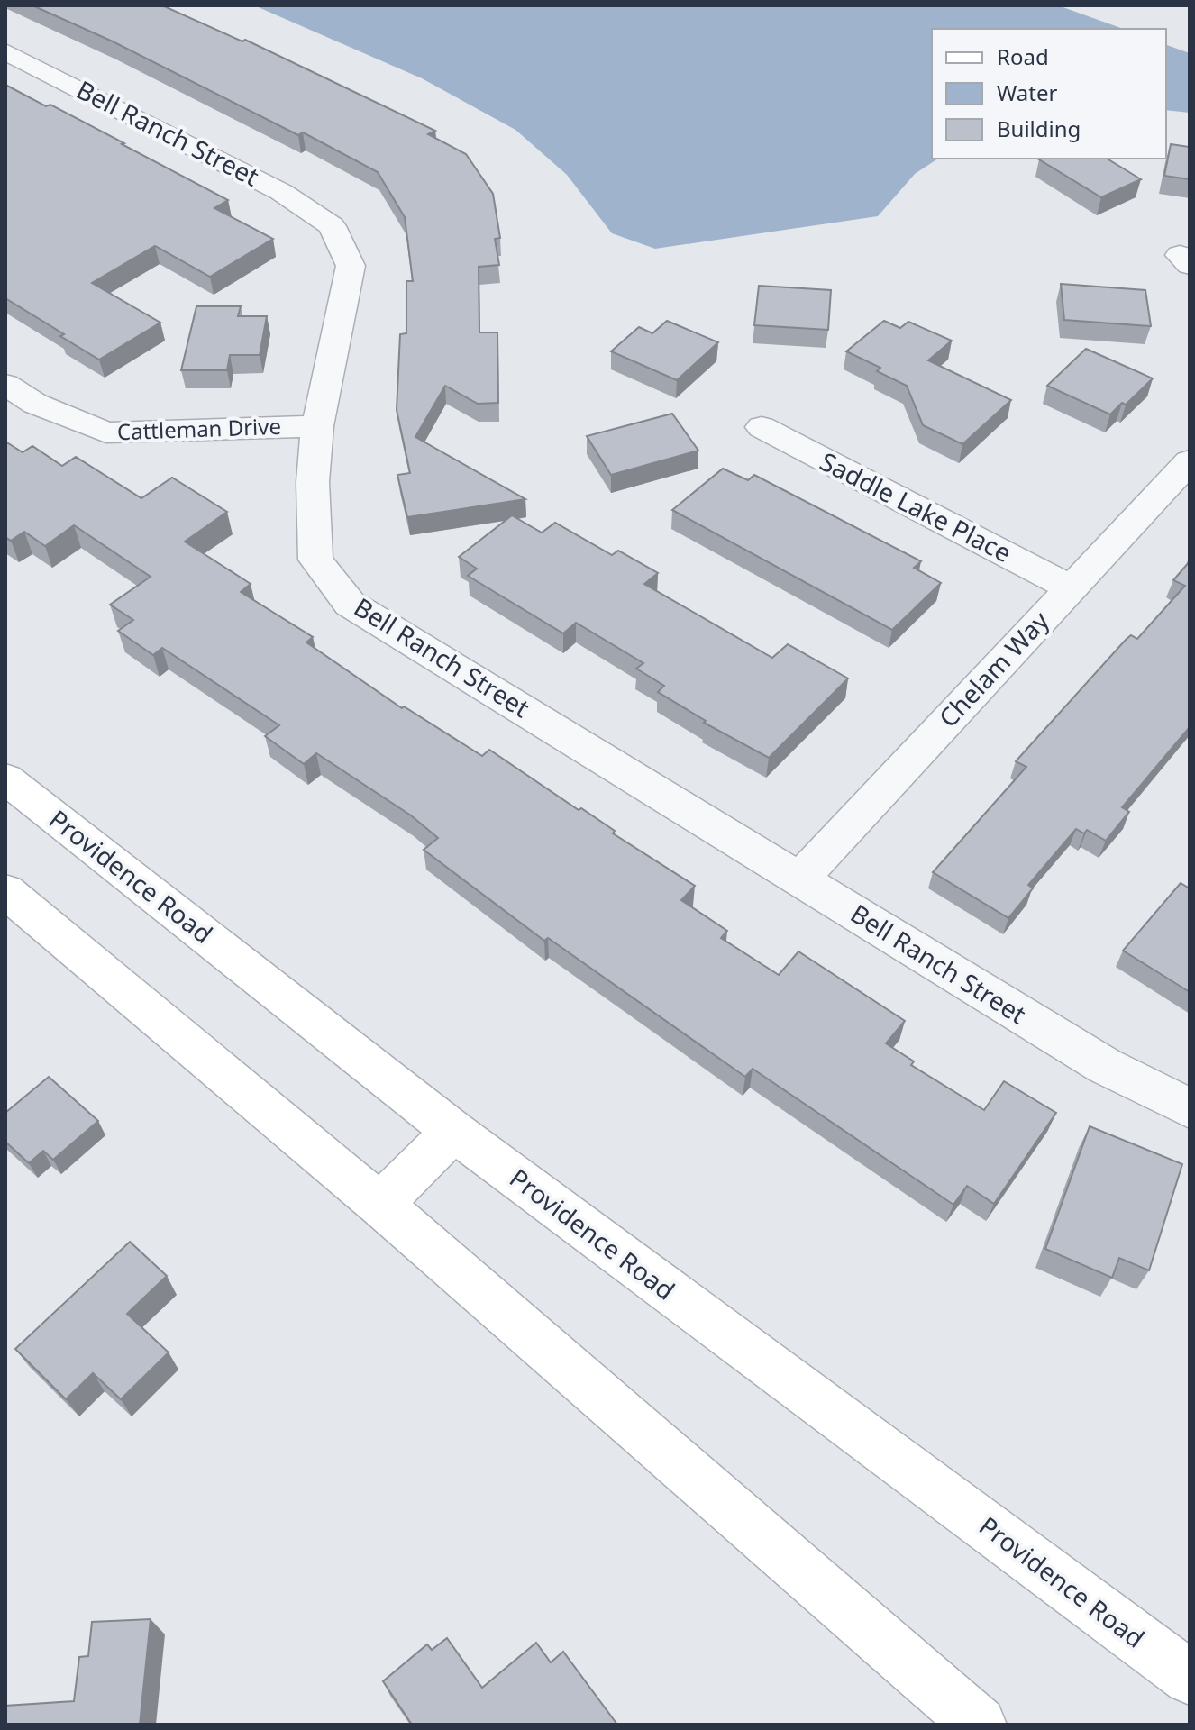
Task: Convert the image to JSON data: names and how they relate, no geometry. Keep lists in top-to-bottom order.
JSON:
{
  "streets": {
    "main road": ["Providence Road"],
    "street": [
      "Bell Ranch Street",
      "Cattleman Drive",
      "Saddle Lake Place",
      "Chelam Way"
    ]
  },
  "crossings": [
    ["Bell Ranch Street", "Cattleman Drive"],
    ["Bell Ranch Street", "Chelam Way"],
    ["Saddle Lake Place", "Chelam Way"]
  ],
  "legend": ["Road", "Water", "Building"]
}
